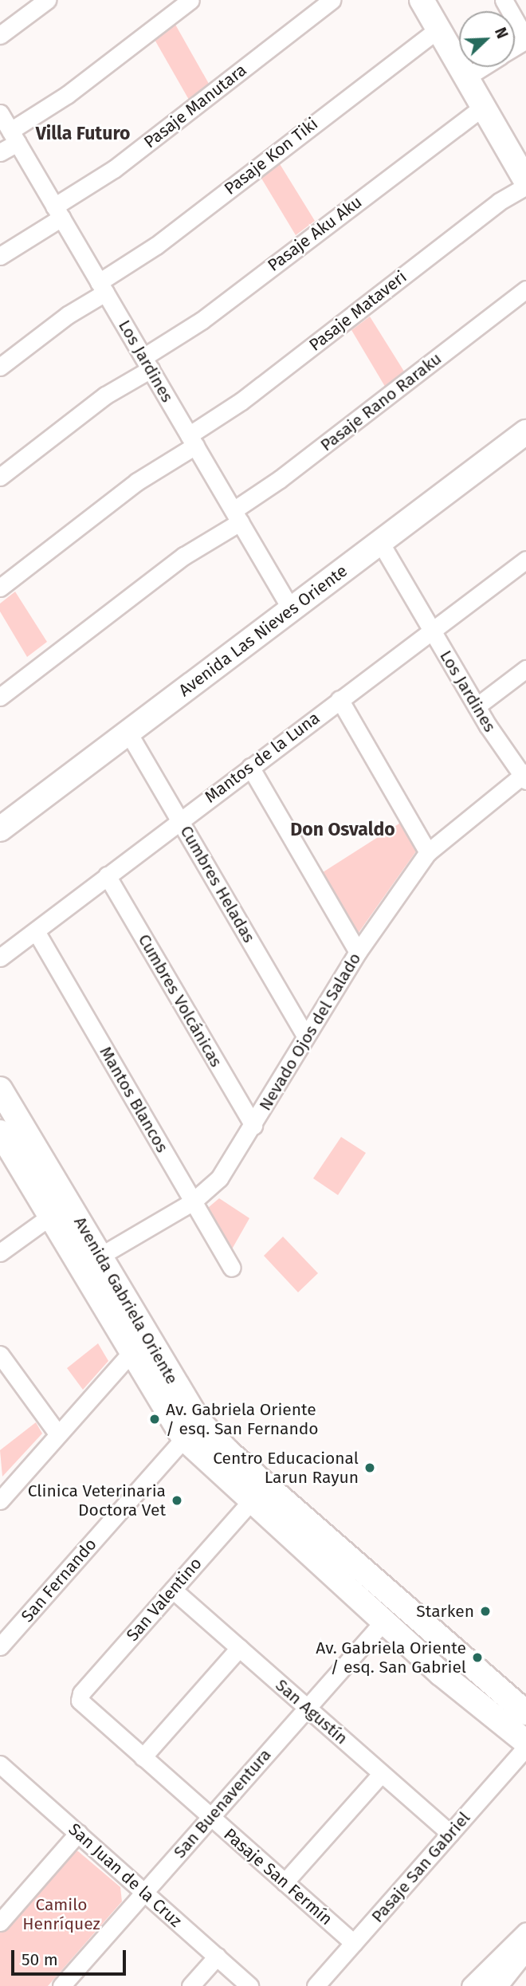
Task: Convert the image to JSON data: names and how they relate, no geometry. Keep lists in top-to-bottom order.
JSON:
{
  "streets": {
    "main road": ["Avenida Las Nieves Oriente", "Avenida Gabriela Oriente"],
    "street": [
      "Pasaje Manutara",
      "Pasaje Kon Tiki",
      "Pasaje Aku Aku",
      "Pasaje Mataveri",
      "Los Jardines",
      "Pasaje Rano Raraku",
      "Mantos de la Luna",
      "Cumbres Heladas",
      "Cumbres Volcánicas",
      "Nevado Ojos del Salado",
      "Mantos Blancos",
      "San Fernando",
      "San Valentino",
      "San Agustín",
      "San Buenaventura",
      "Pasaje San Gabriel",
      "San Juan de la Cruz",
      "Pasaje San Fermín"
    ]
  },
  "crossings": [
    ["Pasaje Manutara", "Los Jardines"],
    ["Pasaje Kon Tiki", "Los Jardines"],
    ["Pasaje Aku Aku", "Los Jardines"],
    ["Pasaje Mataveri", "Los Jardines"],
    ["Los Jardines", "Pasaje Rano Raraku"],
    ["Los Jardines", "Avenida Las Nieves Oriente"],
    ["Los Jardines", "Mantos de la Luna"],
    ["Los Jardines", "Nevado Ojos del Salado"],
    ["Avenida Las Nieves Oriente", "Cumbres Heladas"],
    ["Mantos de la Luna", "Cumbres Heladas"],
    ["Mantos de la Luna", "Cumbres Volcánicas"],
    ["Mantos de la Luna", "Mantos Blancos"],
    ["Cumbres Heladas", "Nevado Ojos del Salado"],
    ["Cumbres Volcánicas", "Nevado Ojos del Salado"],
    ["Nevado Ojos del Salado", "Mantos Blancos"],
    ["Nevado Ojos del Salado", "Avenida Gabriela Oriente"],
    ["Avenida Gabriela Oriente", "San Fernando"],
    ["Avenida Gabriela Oriente", "San Valentino"],
    ["Avenida Gabriela Oriente", "San Buenaventura"],
    ["San Valentino", "San Agustín"],
    ["San Valentino", "Pasaje San Fermín"],
    ["San Agustín", "San Buenaventura"],
    ["San Agustín", "Pasaje San Gabriel"],
    ["San Buenaventura", "San Juan de la Cruz"],
    ["San Buenaventura", "Pasaje San Fermín"],
    ["Pasaje San Gabriel", "Pasaje San Fermín"]
  ],
  "districts": ["Villa Futuro", "Don Osvaldo"],
  "parks": ["Camilo Henríquez"],
  "places": [
    "Av. Gabriela Oriente / esq. San Fernando",
    "Centro Educacional Larun Rayun",
    "Clinica Veterinaria Doctora Vet",
    "Starken",
    "Av. Gabriela Oriente / esq. San Gabriel"
  ],
  "scale_bar": "50 m",
  "north": "top right"
}
